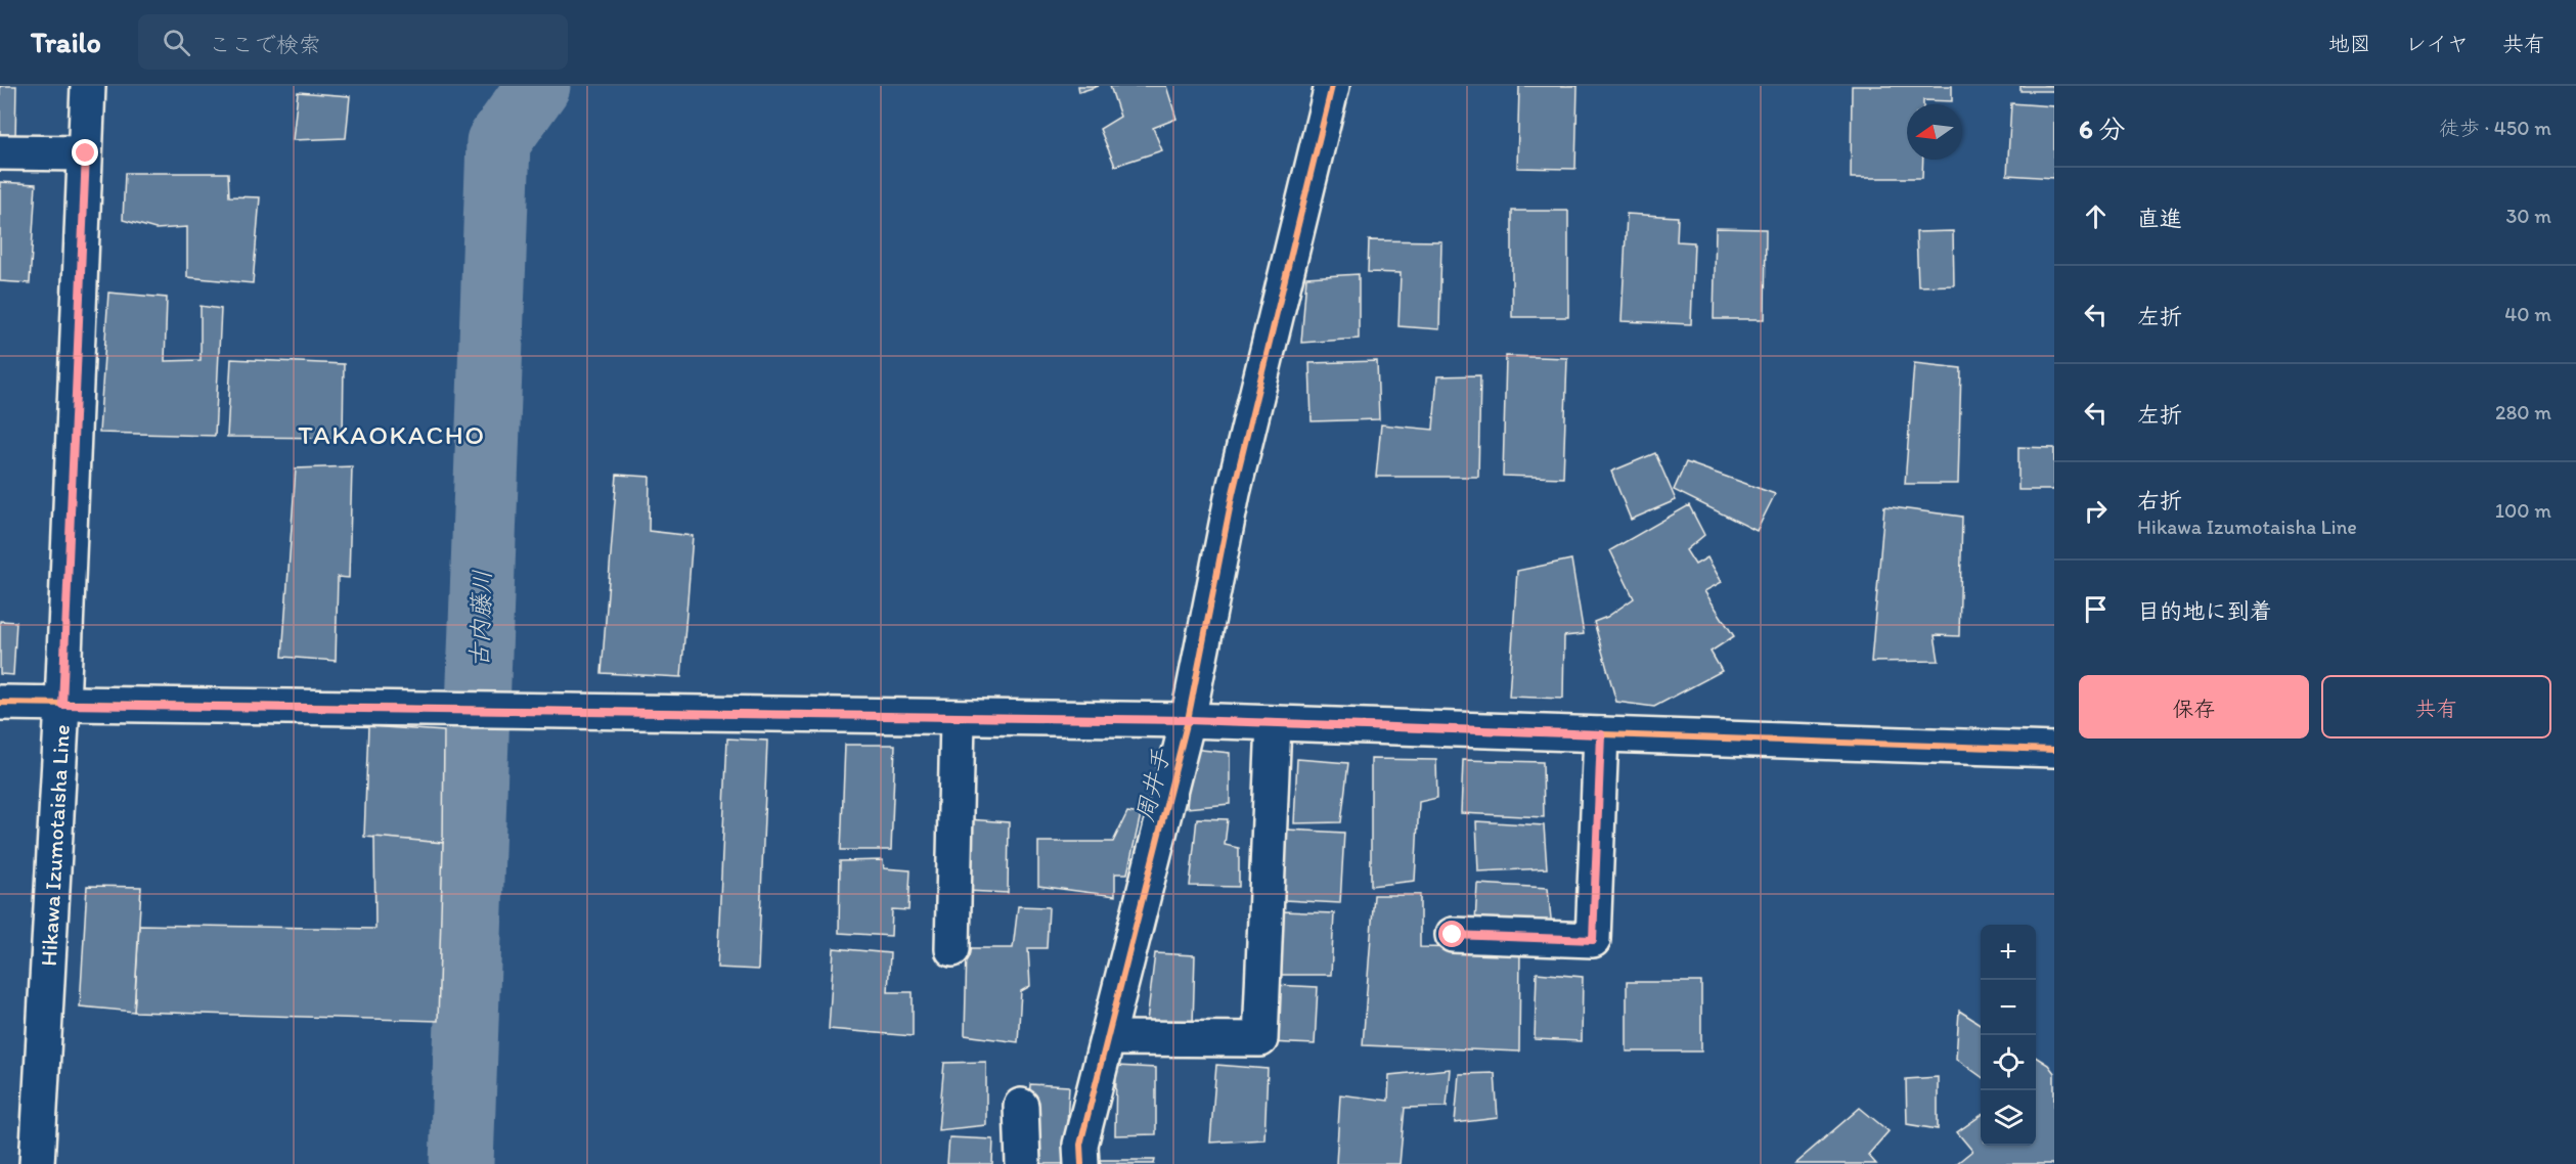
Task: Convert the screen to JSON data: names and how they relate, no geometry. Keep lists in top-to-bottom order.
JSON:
{
  "streets": {
    "street": ["Hikawa Izumotaisha Line"]
  },
  "districts": ["TAKAOKACHO"],
  "water": ["古内藤川", "周井手"],
  "north": "left",
  "page": {
    "header": "Trailo",
    "search": "ここで検索",
    "nav": ["地図", "レイヤ", "共有"],
    "heading": ["6 分", "徒歩 · 450 m"],
    "list": [
      ["直進", "30 m"],
      ["左折", "40 m"],
      ["左折", "280 m"],
      ["右折", "Hikawa Izumotaisha Line", "100 m"],
      "目的地に到着"
    ],
    "buttons": ["保存", "共有"],
    "map_buttons": ["+", "−"]
  }
}
